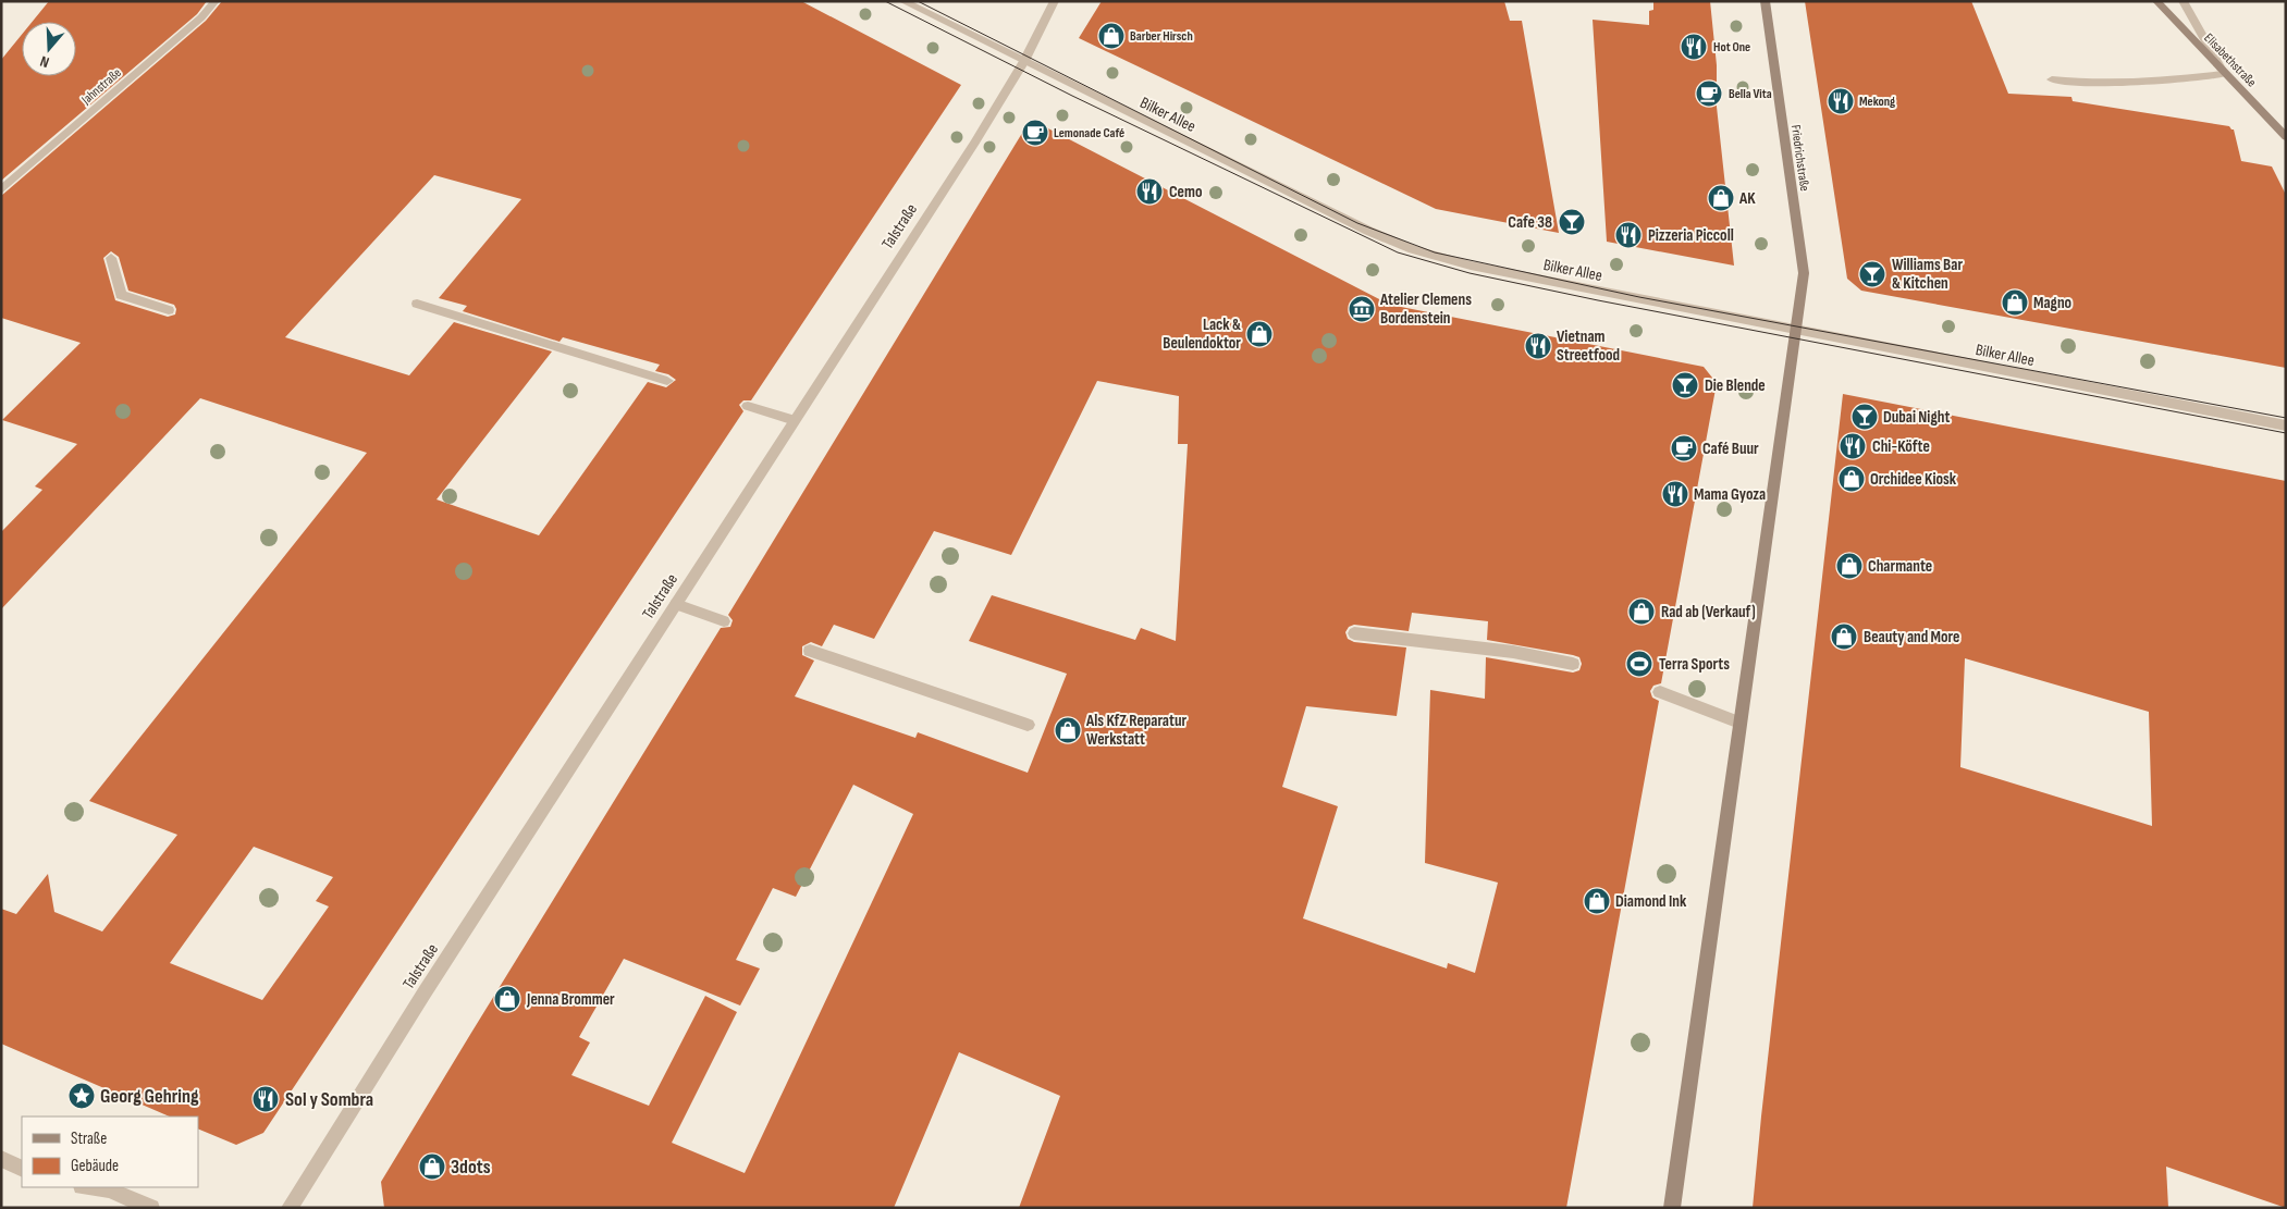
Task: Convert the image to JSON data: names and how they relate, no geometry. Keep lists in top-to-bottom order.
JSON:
{
  "streets": {
    "main road": ["Elisabethstraße", "Friedrichstraße"],
    "street": ["Jahnstraße", "Bilker Allee", "Talstraße"]
  },
  "crossings": [
    ["Bilker Allee", "Friedrichstraße"],
    ["Bilker Allee", "Talstraße"]
  ],
  "places": {
    "shop": [
      "Barber Hirsch",
      "AK",
      "Magno",
      "Lack & Beulendoktor",
      "Orchidee Kiosk",
      "Charmante",
      "Rad ab (Verkauf)",
      "Beauty and More",
      "Als KfZ Reparatur Werkstatt",
      "Diamond Ink",
      "Jenna Brommer",
      "3dots"
    ],
    "restaurant": [
      "Hot One",
      "Mekong",
      "Cemo",
      "Pizzeria Piccoll",
      "Vietnam Streetfood",
      "Chi-Köfte",
      "Mama Gyoza",
      "Sol y Sombra"
    ],
    "cafe": ["Bella Vita", "Lemonade Café", "Café Buur"],
    "bar": [
      "Cafe 38",
      "Williams Bar & Kitchen",
      "Die Blende",
      "Dubai Night"
    ],
    "museum": ["Atelier Clemens Bordenstein"],
    "sports": ["Terra Sports"],
    "place": ["Georg Gehring"]
  },
  "legend": ["Straße", "Gebäude"],
  "north": "bottom"
}
